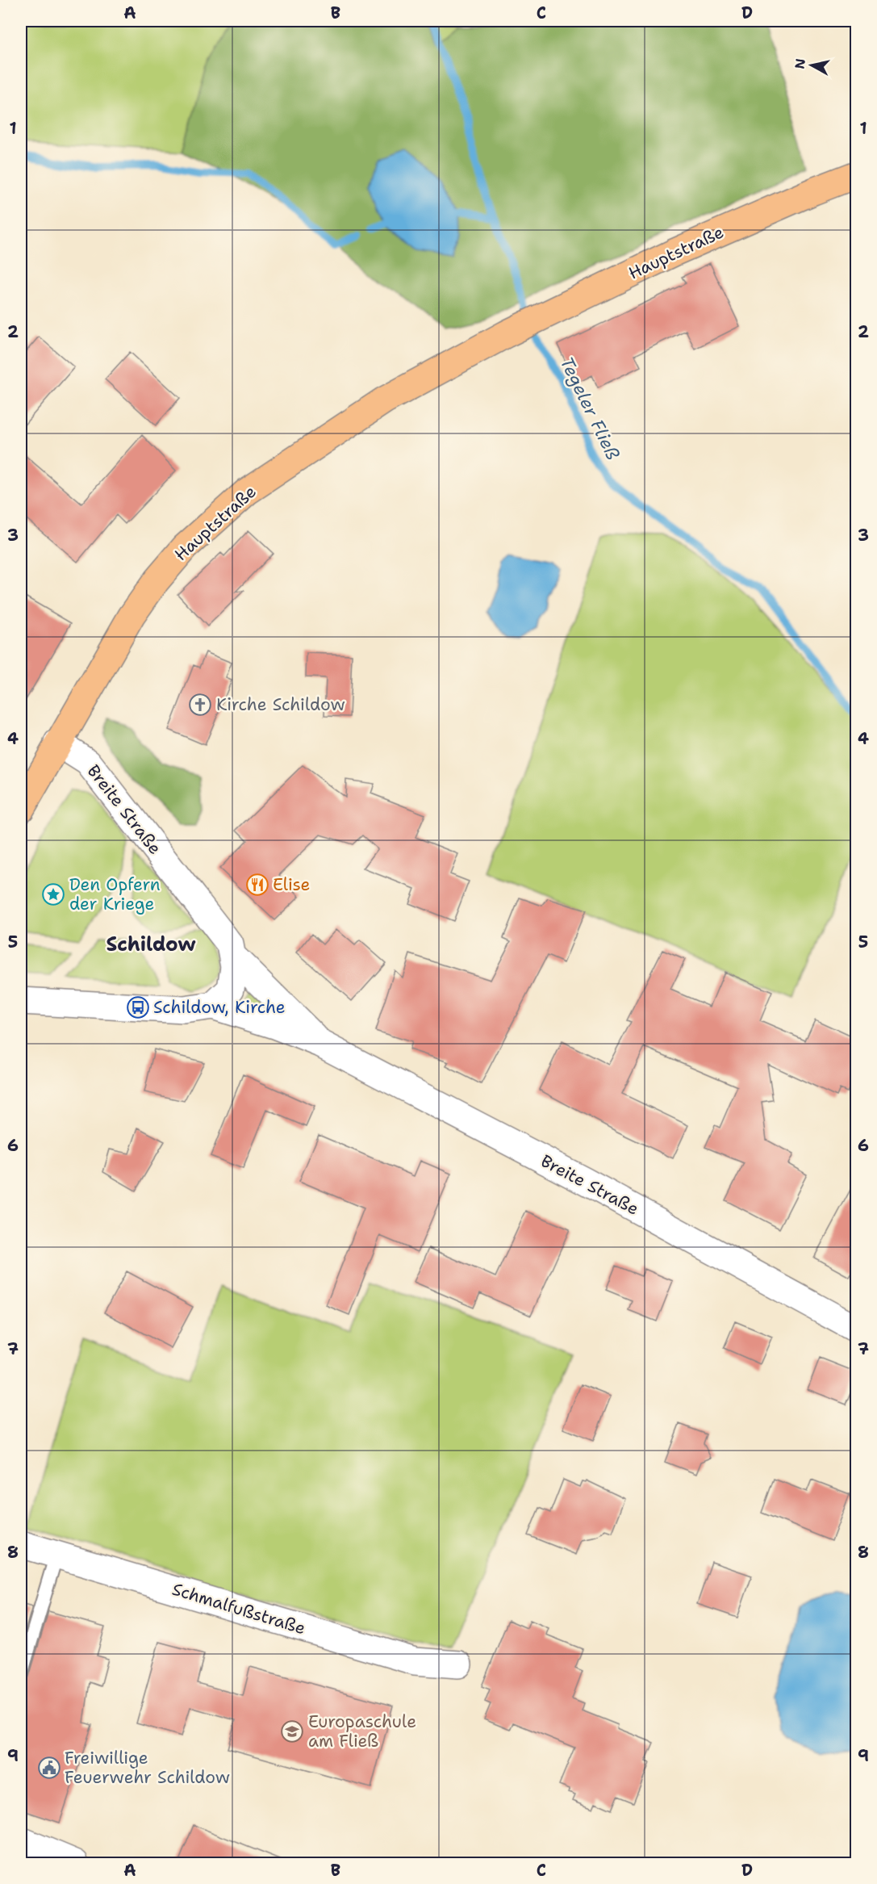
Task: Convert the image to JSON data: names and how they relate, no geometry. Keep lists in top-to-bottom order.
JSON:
{
  "streets": {
    "main road": ["Hauptstraße"],
    "street": ["Breite Straße", "Schmalfußstraße"]
  },
  "crossings": [
    ["Hauptstraße", "Breite Straße"]
  ],
  "districts": ["Schildow"],
  "water": ["Tegeler Fließ"],
  "places": {
    "church": ["Kirche Schildow"],
    "restaurant": ["Elise"],
    "place": ["Den Opfern der Kriege"],
    "bus stop": ["Schildow, Kirche"],
    "school or university": ["Europaschule am Fließ"],
    "public building": ["Freiwillige Feuerwehr Schildow"]
  },
  "north": "left",
  "grid": {
    "columns": [
      "A",
      "B",
      "C",
      "D"
    ],
    "rows": [
      "1",
      "2",
      "3",
      "4",
      "5",
      "6",
      "7",
      "8",
      "9"
    ]
  }
}
